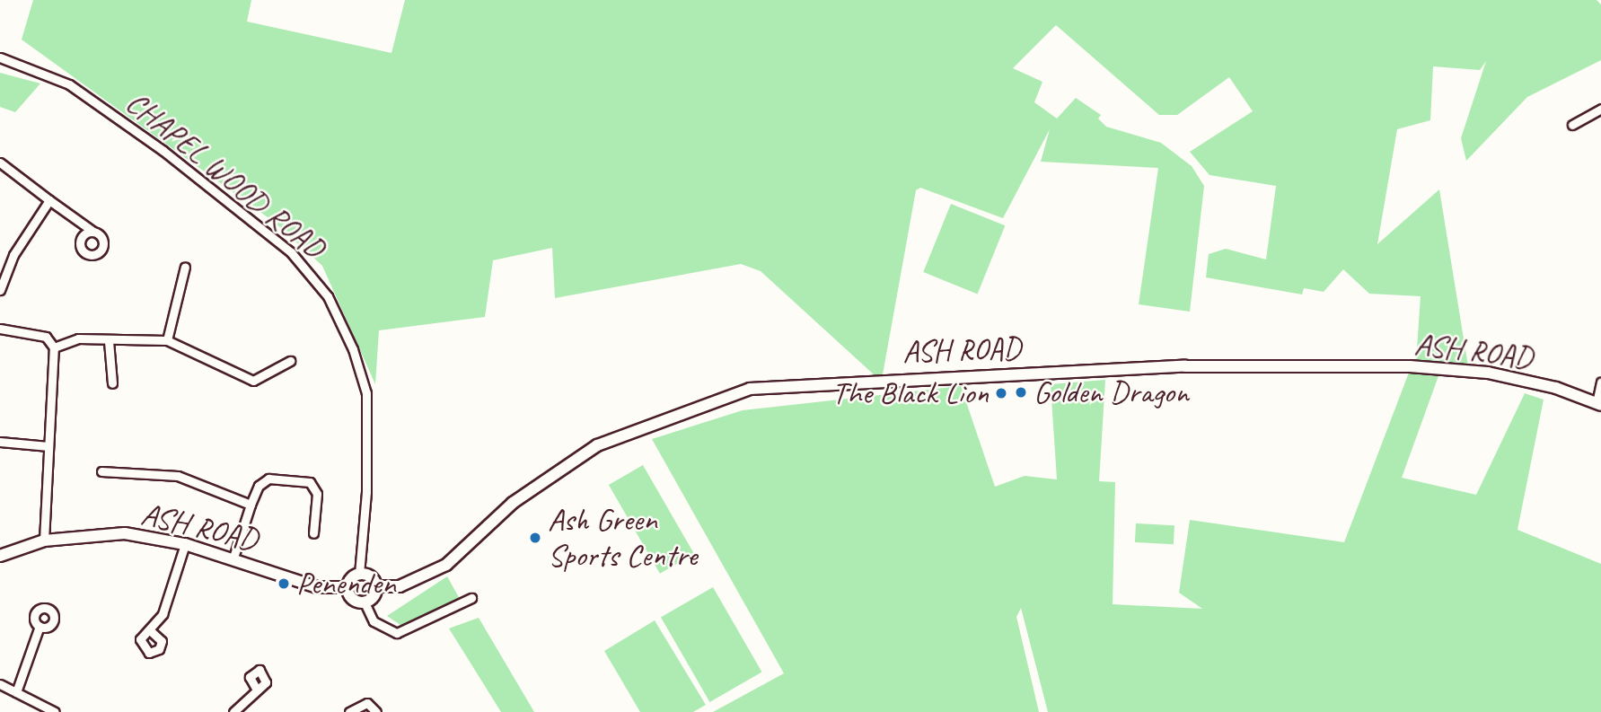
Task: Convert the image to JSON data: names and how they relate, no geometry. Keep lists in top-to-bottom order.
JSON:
{
  "streets": {
    "street": ["CHAPEL WOOD ROAD", "ASH ROAD"]
  },
  "crossings": [
    ["CHAPEL WOOD ROAD", "ASH ROAD"]
  ],
  "places": [
    "Golden Dragon",
    "The Black Lion",
    "Ash Green Sports Centre",
    "Penenden"
  ]
}
